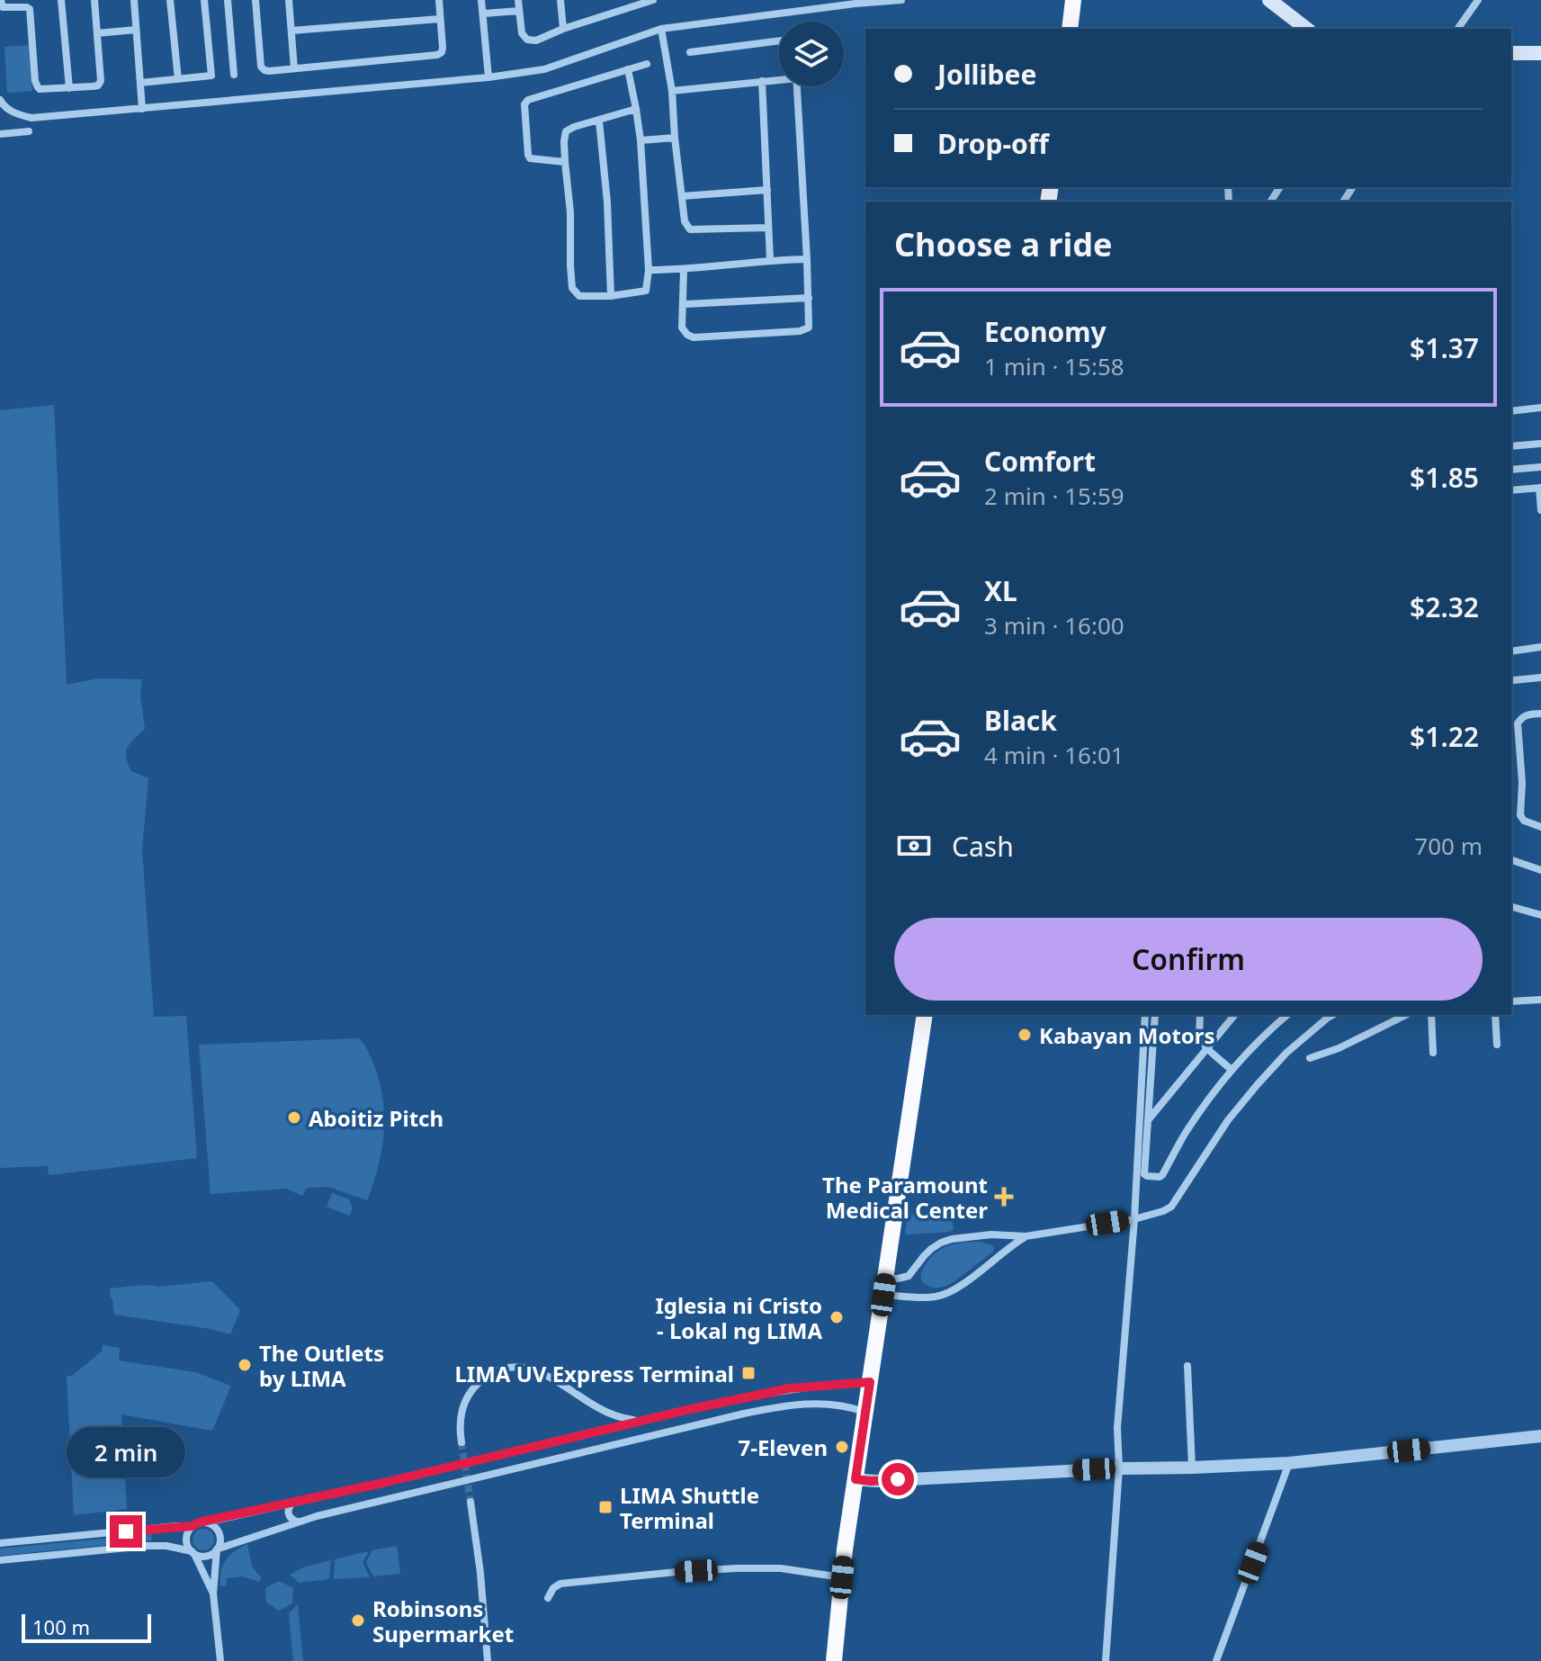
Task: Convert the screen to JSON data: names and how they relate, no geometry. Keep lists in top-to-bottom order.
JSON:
{
  "places": {
    "other": [
      "Kabayan Motors",
      "Aboitiz Pitch",
      "Iglesia ni Cristo - Lokal ng LIMA",
      "The Outlets by LIMA",
      "7-Eleven",
      "Robinsons Supermarket"
    ],
    "health": ["The Paramount Medical Center"],
    "transit": ["LIMA UV Express Terminal", "LIMA Shuttle Terminal"]
  },
  "scale_bar": "100 m",
  "page": {
    "banner": ["Jollibee", "Drop-off"],
    "heading": "Choose a ride",
    "list": [
      {
        "name": "Economy",
        "note": "1 min · 15:58",
        "value": "$1.37"
      },
      {
        "name": "Comfort",
        "note": "2 min · 15:59",
        "value": "$1.85"
      },
      {
        "name": "XL",
        "note": "3 min · 16:00",
        "value": "$2.32"
      },
      {
        "name": "Black",
        "note": "4 min · 16:01",
        "value": "$1.22"
      }
    ],
    "pay": ["Cash", "700 m"],
    "buttons": "Confirm",
    "bubble": "2 min",
    "scale": "100 m"
  }
}
